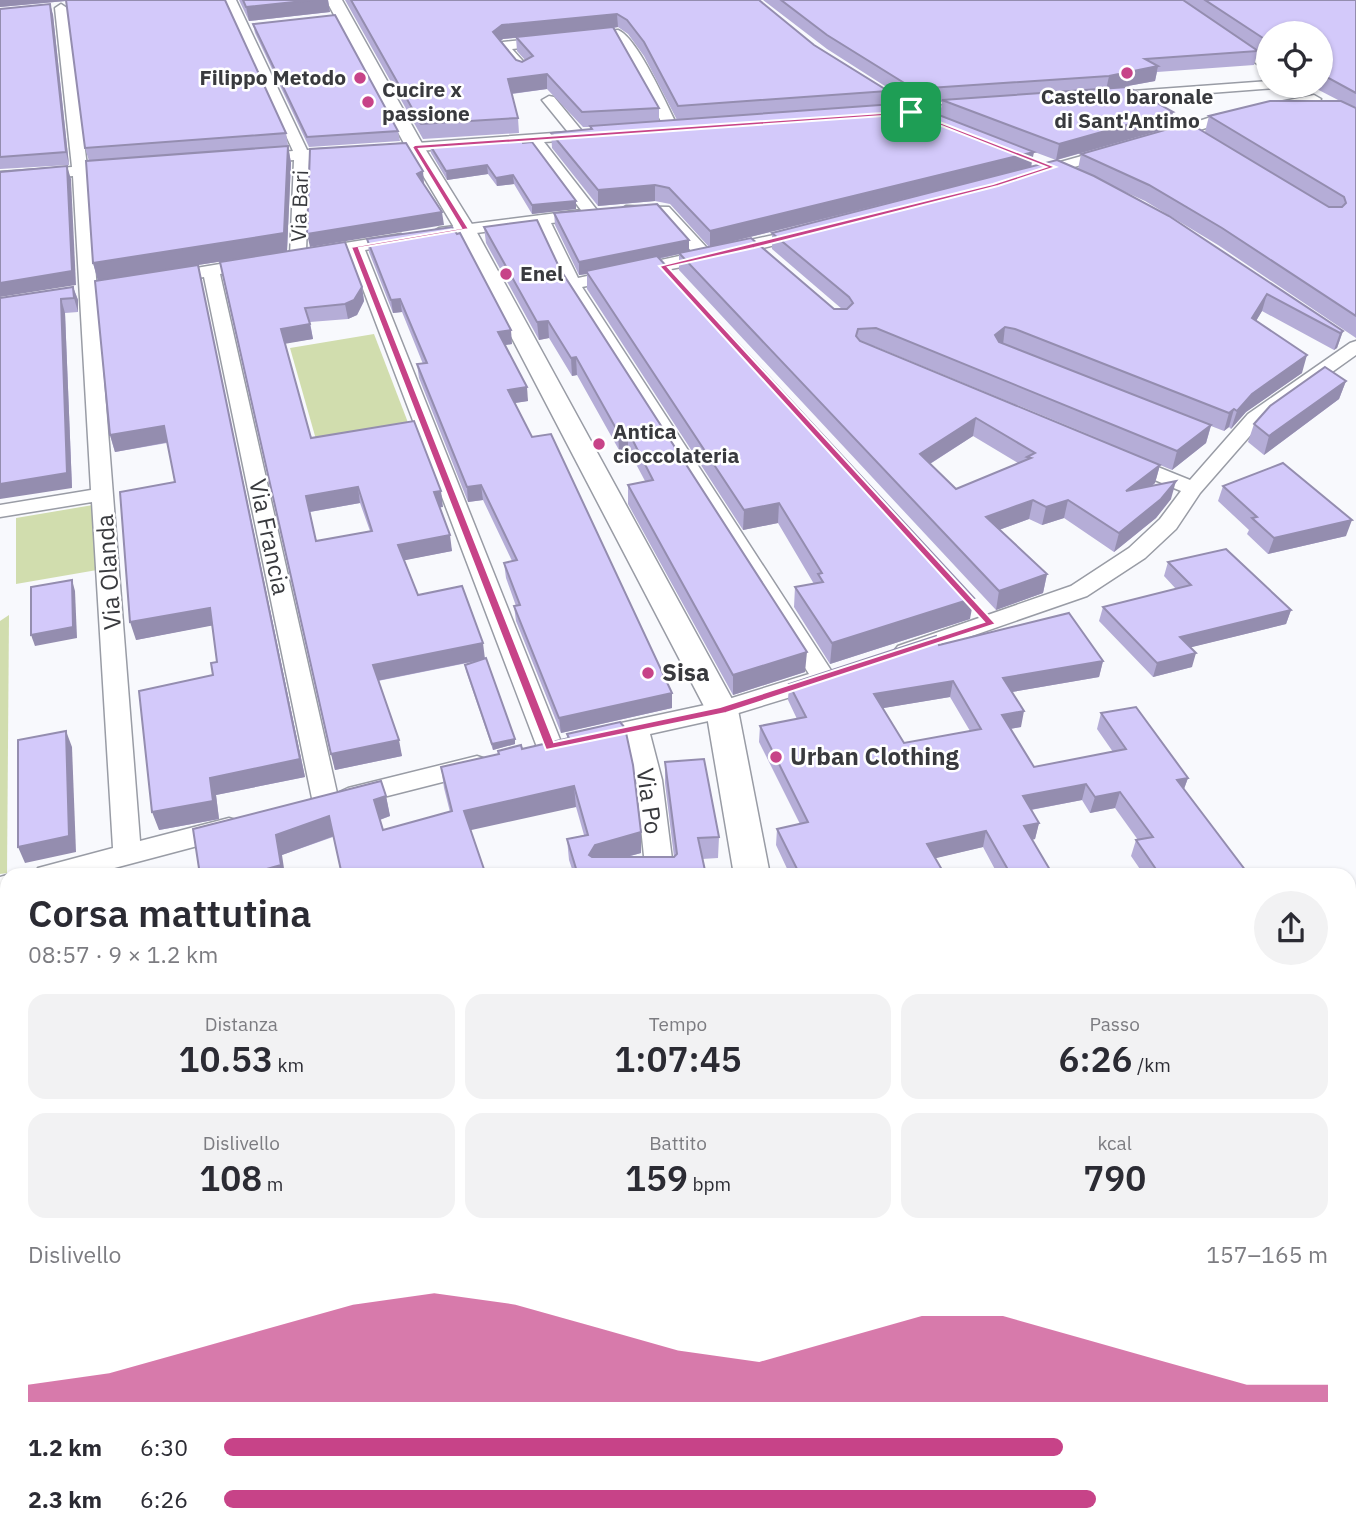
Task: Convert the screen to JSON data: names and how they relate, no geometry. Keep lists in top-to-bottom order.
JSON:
{
  "streets": {
    "street": [
      "Via Bari",
      "Via Francia",
      "Via Olanda",
      "Via Po"
    ]
  },
  "places": [
    "Castello baronale di Sant'Antimo",
    "Filippo Metodo",
    "Cucire x passione",
    "Enel",
    "Antica cioccolateria",
    "Sisa",
    "Urban Clothing"
  ],
  "page": {
    "heading": ["Corsa mattutina", "08:57 · 9 × 1.2 km"],
    "stats": [
      ["Distanza", "10.53 km"],
      ["Tempo", "1:07:45"],
      ["Passo", "6:26 /km"],
      ["Dislivello", "108 m"],
      ["Battito", "159 bpm"],
      ["kcal", "790"]
    ],
    "chart": ["Dislivello", "157–165 m"],
    "list": [
      {
        "name": "1.2 km",
        "note": "6:30"
      },
      {
        "name": "2.3 km",
        "note": "6:26"
      }
    ]
  }
}
